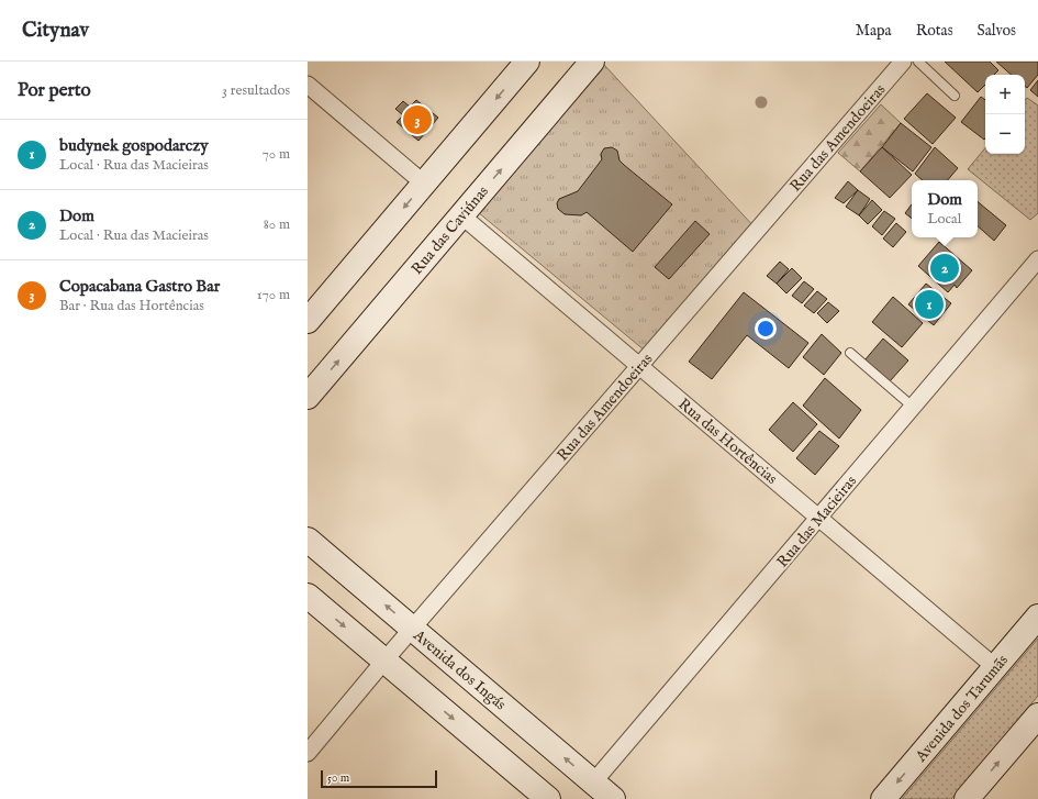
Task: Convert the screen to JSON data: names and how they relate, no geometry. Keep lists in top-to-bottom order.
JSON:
{
  "streets": {
    "street": [
      "Rua das Amendoeiras",
      "Rua das Caviúnas",
      "Rua das Hortências",
      "Rua das Macieiras",
      "Avenida dos Ingás",
      "Avenida dos Tarumãs"
    ]
  },
  "crossings": [
    ["Rua das Amendoeiras", "Rua das Hortências"],
    ["Rua das Amendoeiras", "Avenida dos Ingás"],
    ["Rua das Caviúnas", "Rua das Hortências"],
    ["Rua das Hortências", "Rua das Macieiras"],
    ["Rua das Hortências", "Avenida dos Tarumãs"],
    ["Rua das Macieiras", "Avenida dos Ingás"]
  ],
  "scale_bar": "50 m",
  "page": {
    "header": "Citynav",
    "nav": ["Mapa", "Rotas", "Salvos"],
    "heading": ["Por perto", "3 resultados"],
    "map_buttons": ["+", "−"],
    "pins": ["3", "2", "1"],
    "list": [
      {
        "mark": "1",
        "name": "budynek gospodarczy",
        "note": "Local · Rua das Macieiras",
        "value": "70 m"
      },
      {
        "mark": "2",
        "name": "Dom",
        "note": "Local · Rua das Macieiras",
        "value": "80 m"
      },
      {
        "mark": "3",
        "name": "Copacabana Gastro Bar",
        "note": "Bar · Rua das Hortências",
        "value": "170 m"
      }
    ],
    "popup": ["Dom", "Local"],
    "scale": "50 m"
  }
}
